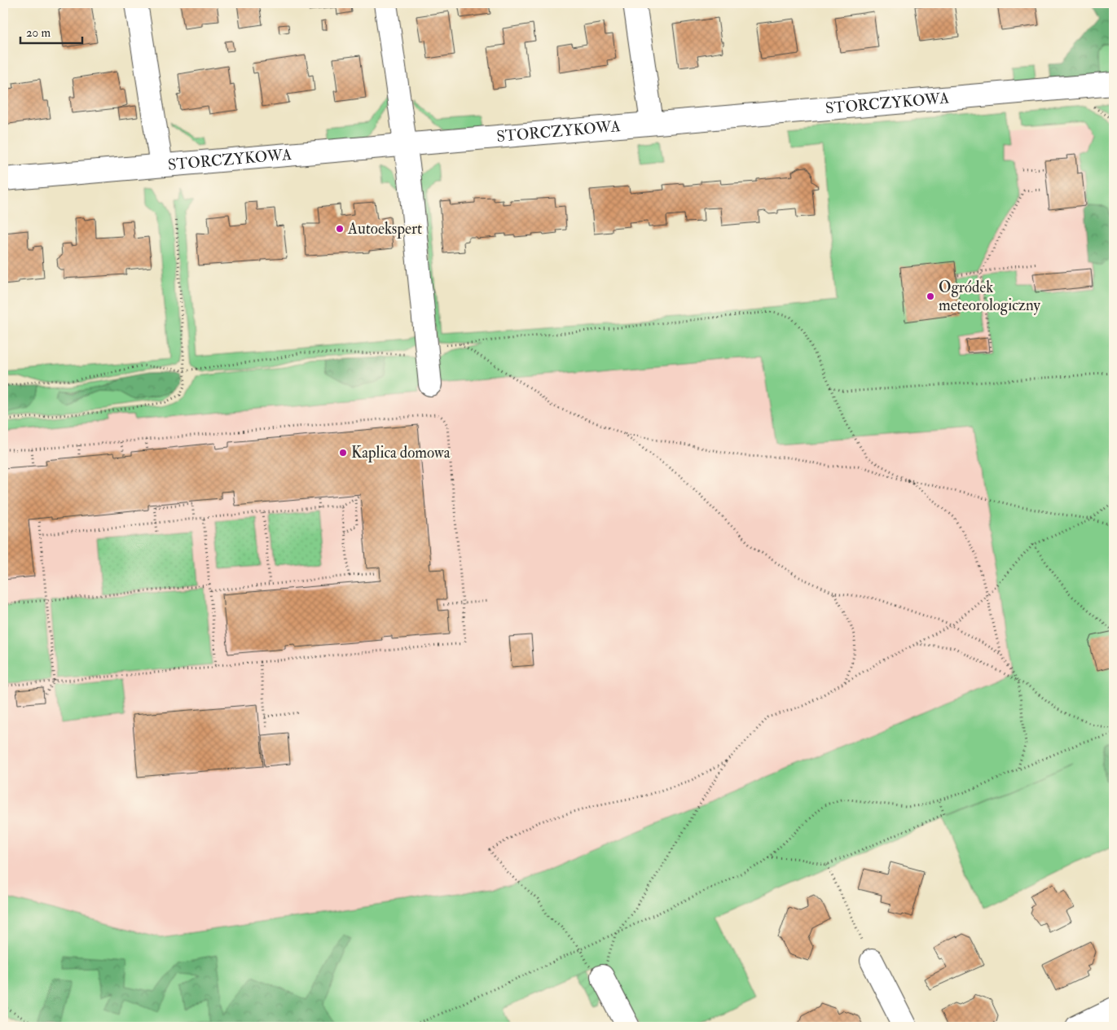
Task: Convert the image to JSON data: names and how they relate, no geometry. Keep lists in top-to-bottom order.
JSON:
{
  "streets": {
    "street": ["STORCZYKOWA"]
  },
  "places": ["Autoekspert", "Ogródek meteorologiczny", "Kaplica domowa"],
  "scale_bar": "20 m"
}
